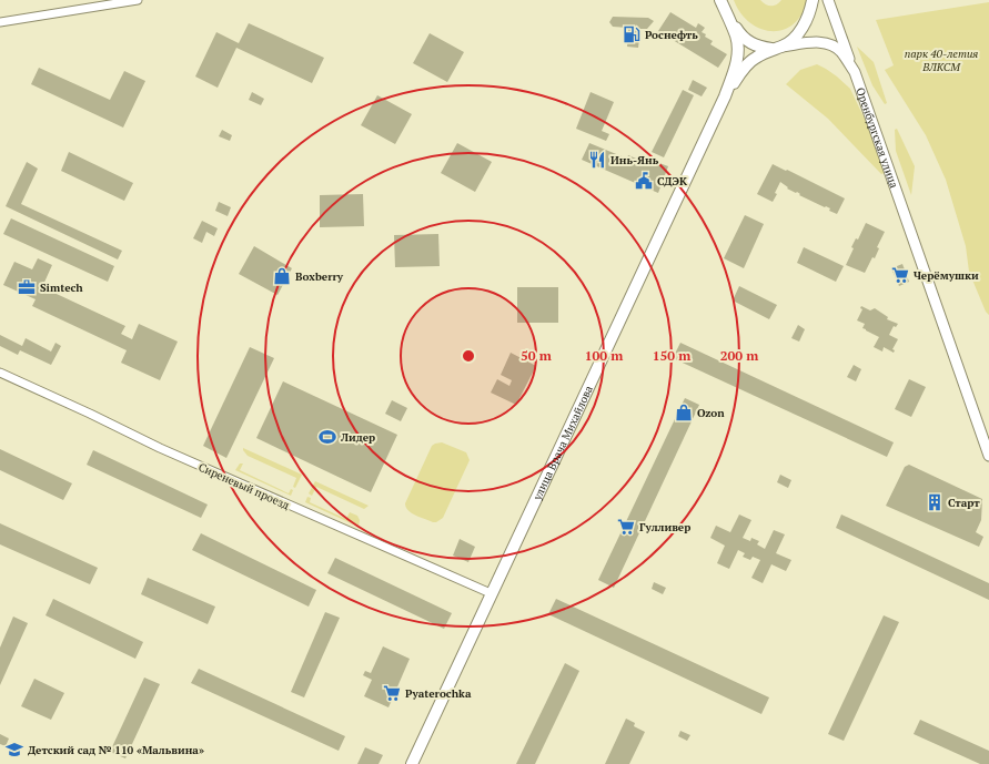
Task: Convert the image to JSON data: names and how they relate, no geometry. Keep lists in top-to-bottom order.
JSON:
{
  "streets": {
    "main road": ["Оренбургская улица", "улица Врача Михайлова"],
    "street": ["Сиреневый проезд"]
  },
  "crossings": [
    ["Оренбургская улица", "улица Врача Михайлова"],
    ["улица Врача Михайлова", "Сиреневый проезд"]
  ],
  "parks": ["парк 40-летия ВЛКСМ"],
  "places": {
    "fuel station": ["Роснефть"],
    "restaurant": ["Инь-Янь"],
    "public building": ["СДЭК"],
    "supermarket": ["Черёмушки", "Гулливер", "Pyaterochka"],
    "shop": ["Boxberry", "Ozon"],
    "office": ["Simtech"],
    "sports": ["Лидер"],
    "building": ["Старт"],
    "school or university": ["Детский сад № 110 «Мальвина»"]
  },
  "rings": [
    "50 m",
    "100 m",
    "150 m",
    "200 m"
  ]
}
